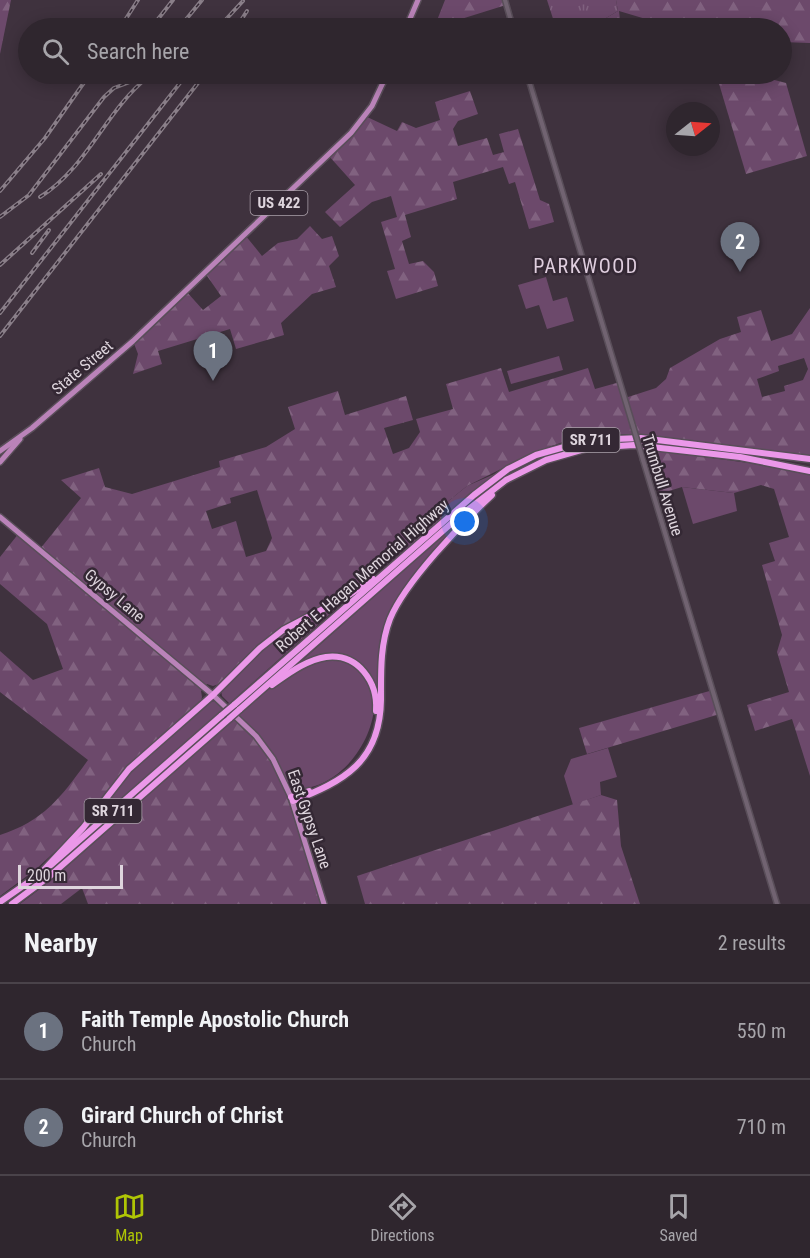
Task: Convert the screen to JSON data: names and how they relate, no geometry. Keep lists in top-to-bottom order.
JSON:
{
  "streets": {
    "highway": ["SR 711", "Robert E. Hagan Memorial Highway"],
    "main road": [
      "US 422",
      "State Street",
      "Gypsy Lane",
      "East Gypsy Lane"
    ],
    "street": ["Trumbull Avenue"]
  },
  "crossings": [
    ["US 422", "State Street"],
    ["Gypsy Lane", "East Gypsy Lane"]
  ],
  "districts": ["PARKWOOD"],
  "scale_bar": "200 m",
  "north": "right",
  "page": {
    "search": "Search here",
    "pins": ["2", "1"],
    "scale": "200 m",
    "heading": ["Nearby", "2 results"],
    "list": [
      {
        "mark": "1",
        "name": "Faith Temple Apostolic Church",
        "note": "Church",
        "value": "550 m"
      },
      {
        "mark": "2",
        "name": "Girard Church of Christ",
        "note": "Church",
        "value": "710 m"
      }
    ],
    "nav": ["Map", "Directions", "Saved"]
  }
}
